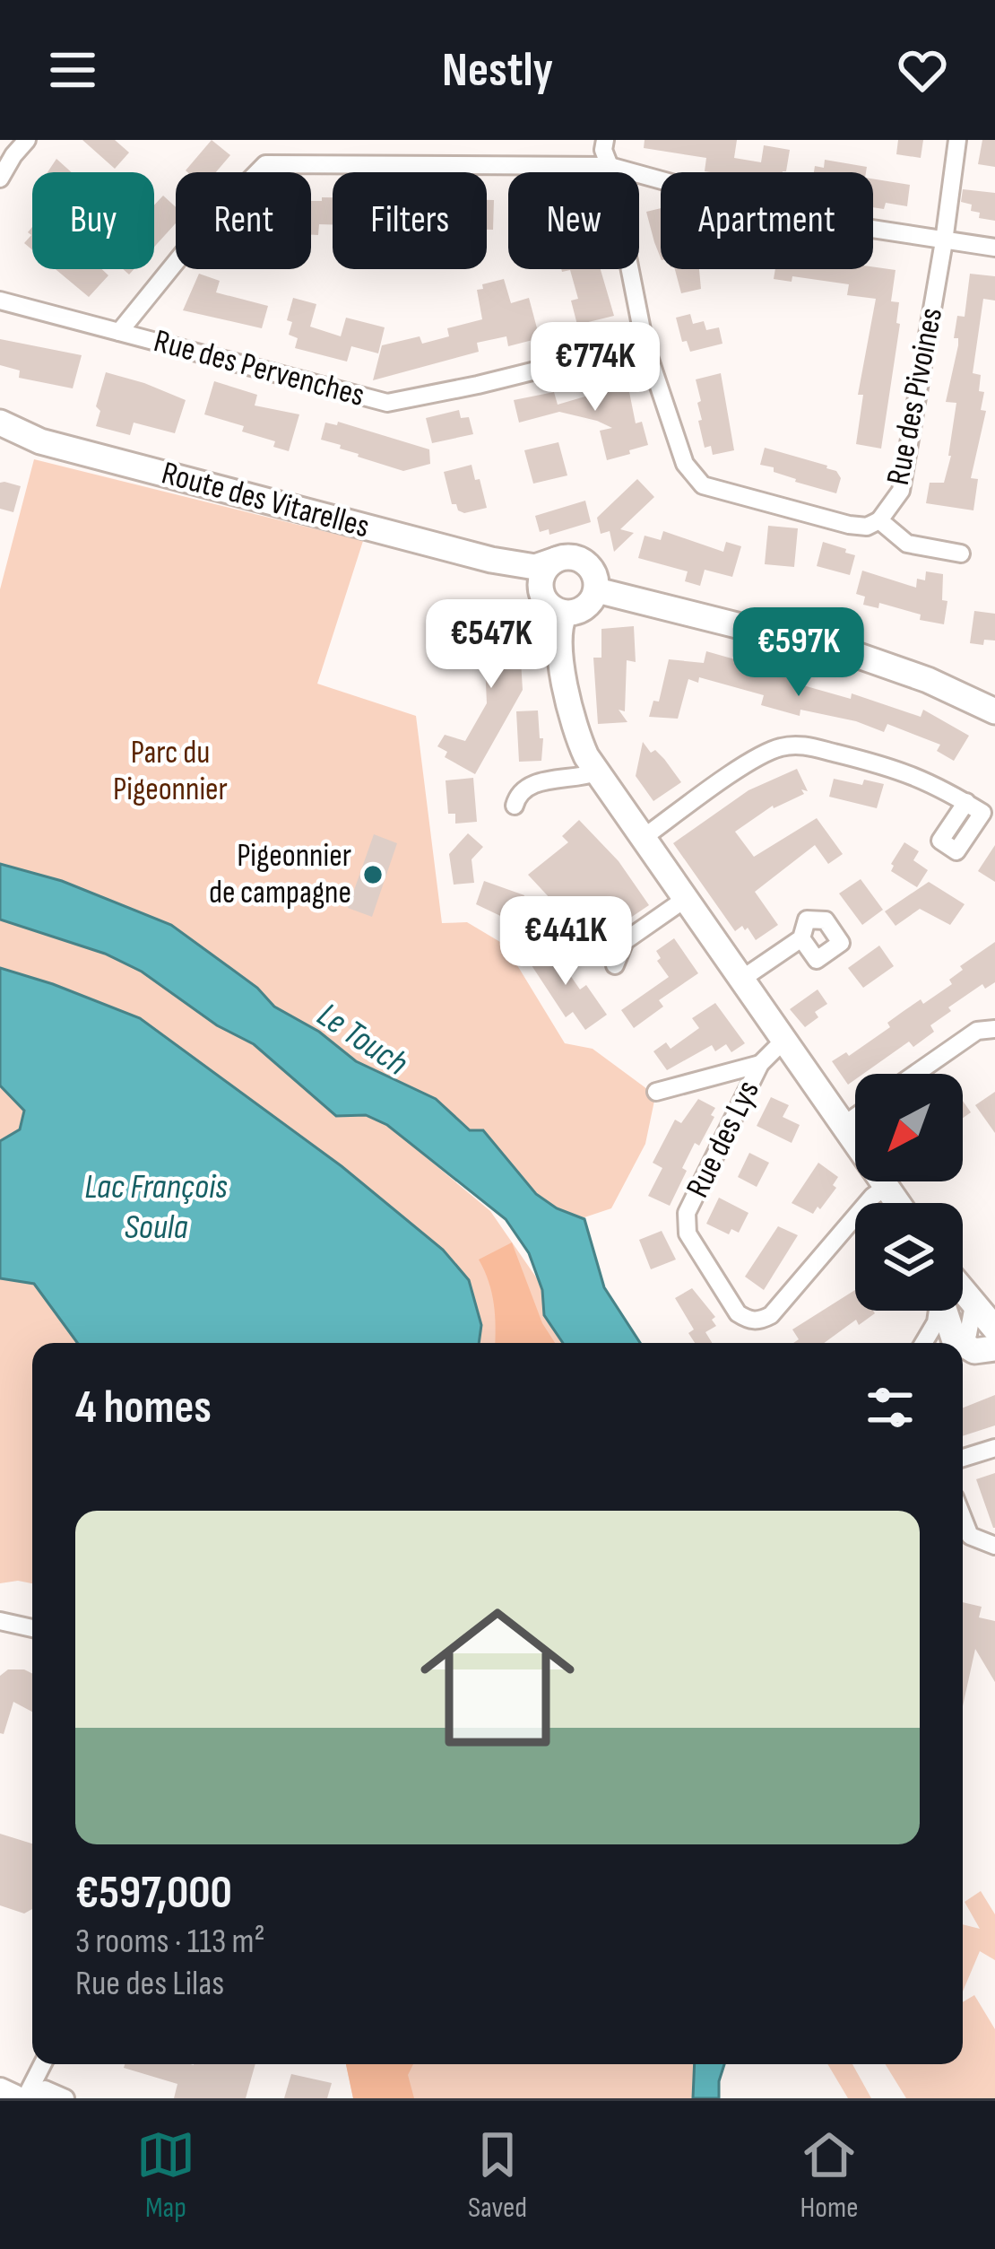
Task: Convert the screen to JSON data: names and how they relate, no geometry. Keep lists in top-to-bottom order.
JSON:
{
  "streets": {
    "main road": ["Route des Vitarelles"],
    "street": ["Rue des Pervenches", "Rue des Pivoines", "Rue des Lys"]
  },
  "water": ["Le Touch", "Lac François Soula"],
  "parks": ["Parc du Pigeonnier"],
  "places": ["Pigeonnier de campagne"],
  "north": "bottom left",
  "page": {
    "header": "Nestly",
    "chip": [
      "Buy",
      "Rent",
      "Filters",
      "New",
      "Apartment"
    ],
    "price": [
      "€774K",
      "€547K",
      "€597K",
      "€441K"
    ],
    "heading": "4 homes",
    "list": [
      {
        "name": "€597,000",
        "note": "3 rooms · 113 m² · Rue des Lilas"
      }
    ],
    "tabs": ["Map", "Saved", "Home"]
  }
}
